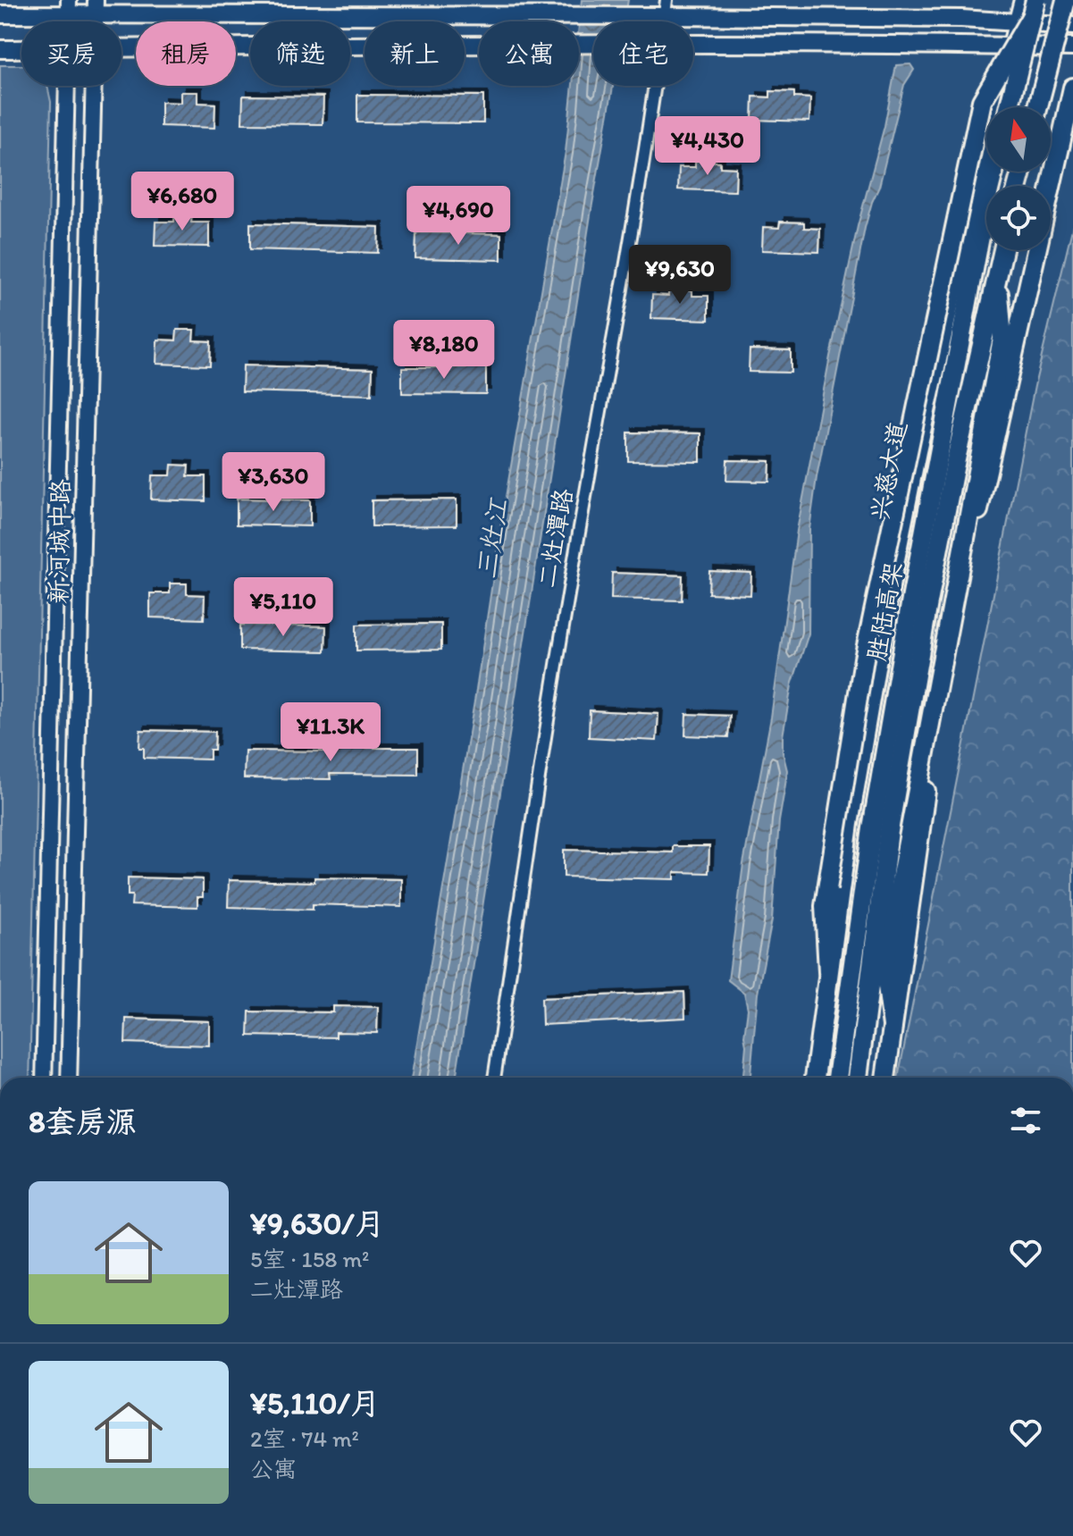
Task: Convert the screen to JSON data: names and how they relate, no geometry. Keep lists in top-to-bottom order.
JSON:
{
  "streets": {
    "main road": ["兴慈大道", "胜陆高架"],
    "street": ["二灶潭路", "新河城中路"]
  },
  "water": ["三灶江"],
  "north": "top",
  "page": {
    "chip": [
      "买房",
      "租房",
      "筛选",
      "新上",
      "公寓",
      "住宅"
    ],
    "price": [
      "¥4,430",
      "¥6,680",
      "¥4,690",
      "¥9,630",
      "¥8,180",
      "¥3,630",
      "¥5,110",
      "¥11.3K"
    ],
    "heading": "8套房源",
    "list": [
      {
        "name": "¥9,630/月",
        "note": "5室 · 158 m² · 二灶潭路"
      },
      {
        "name": "¥5,110/月",
        "note": "2室 · 74 m² · 公寓"
      }
    ]
  }
}
